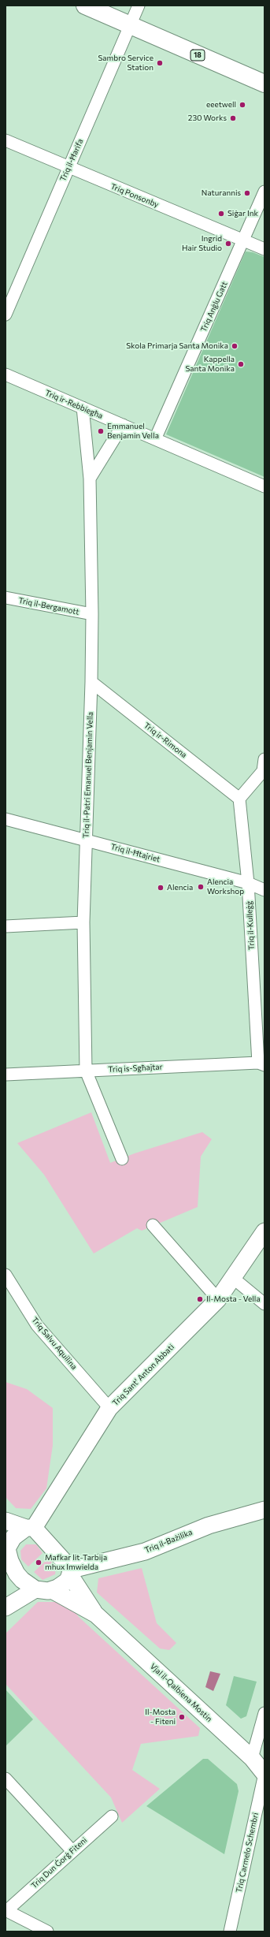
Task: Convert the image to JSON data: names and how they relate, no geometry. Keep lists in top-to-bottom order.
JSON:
{
  "streets": {
    "main road": ["18"],
    "street": [
      "Triq il-Ħarifa",
      "Triq Ponsonby",
      "Triq Anġlu Gatt",
      "Triq ir-Rebbiegħa",
      "Triq il-Bergamott",
      "Triq ir-Rimona",
      "Triq il-Patri Emanuel Benjamin Vella",
      "Triq il-Ħtajriet",
      "Triq il-Kulleġġ",
      "Triq is-Sgħajtar",
      "Triq Salvu Aquilina",
      "Triq Sant' Anton Abbati",
      "Triq il-Bażilika",
      "Vjal il-Qalbiena Mostin",
      "Triq Carmelo Schembri",
      "Triq Dun Ġorġ Fiteni"
    ]
  },
  "crossings": [
    ["18", "Triq il-Ħarifa"],
    ["Triq il-Ħarifa", "Triq Ponsonby"],
    ["Triq Ponsonby", "Triq Anġlu Gatt"],
    ["Triq Anġlu Gatt", "Triq ir-Rebbiegħa"],
    ["Triq ir-Rebbiegħa", "Triq il-Patri Emanuel Benjamin Vella"],
    ["Triq il-Bergamott", "Triq il-Patri Emanuel Benjamin Vella"],
    ["Triq ir-Rimona", "Triq il-Patri Emanuel Benjamin Vella"],
    ["Triq ir-Rimona", "Triq il-Kulleġġ"],
    ["Triq il-Patri Emanuel Benjamin Vella", "Triq il-Ħtajriet"],
    ["Triq il-Patri Emanuel Benjamin Vella", "Triq is-Sgħajtar"],
    ["Triq il-Ħtajriet", "Triq il-Kulleġġ"],
    ["Triq il-Kulleġġ", "Triq is-Sgħajtar"],
    ["Triq Salvu Aquilina", "Triq Sant' Anton Abbati"],
    ["Triq Sant' Anton Abbati", "Vjal il-Qalbiena Mostin"],
    ["Triq il-Bażilika", "Vjal il-Qalbiena Mostin"],
    ["Vjal il-Qalbiena Mostin", "Triq Carmelo Schembri"]
  ],
  "places": [
    "Sambro Service Station",
    "eeetwell",
    "230 Works",
    "Naturannis",
    "Siġar Ink",
    "Ingrid Hair Studio",
    "Skola Primarja Santa Monika",
    "Kappella Santa Monika",
    "Emmanuel Benjamin Vella",
    "Alencia Workshop",
    "Alencia",
    "Il-Mosta - Vella",
    "Mafkar lit-Tarbija mhux Imwielda",
    "Il-Mosta - Fiteni"
  ]
}
